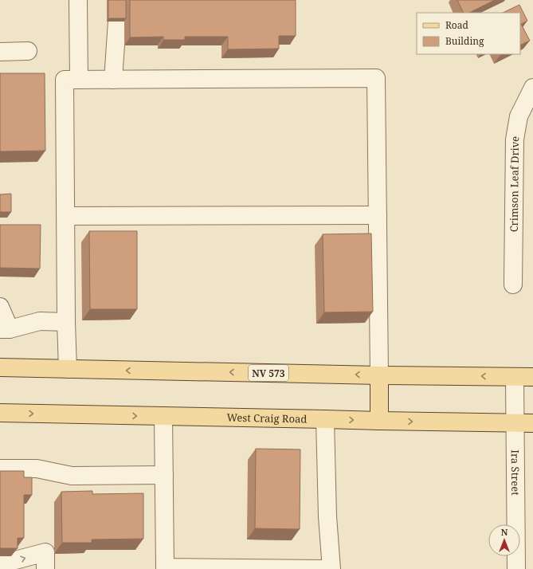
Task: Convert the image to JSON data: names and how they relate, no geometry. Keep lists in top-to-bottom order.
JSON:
{
  "streets": {
    "main road": ["NV 573", "West Craig Road"],
    "street": ["Crimson Leaf Drive", "Ira Street"]
  },
  "crossings": [
    ["NV 573", "Ira Street"],
    ["West Craig Road", "Ira Street"]
  ],
  "legend": ["Road", "Building"],
  "north": "top"
}
